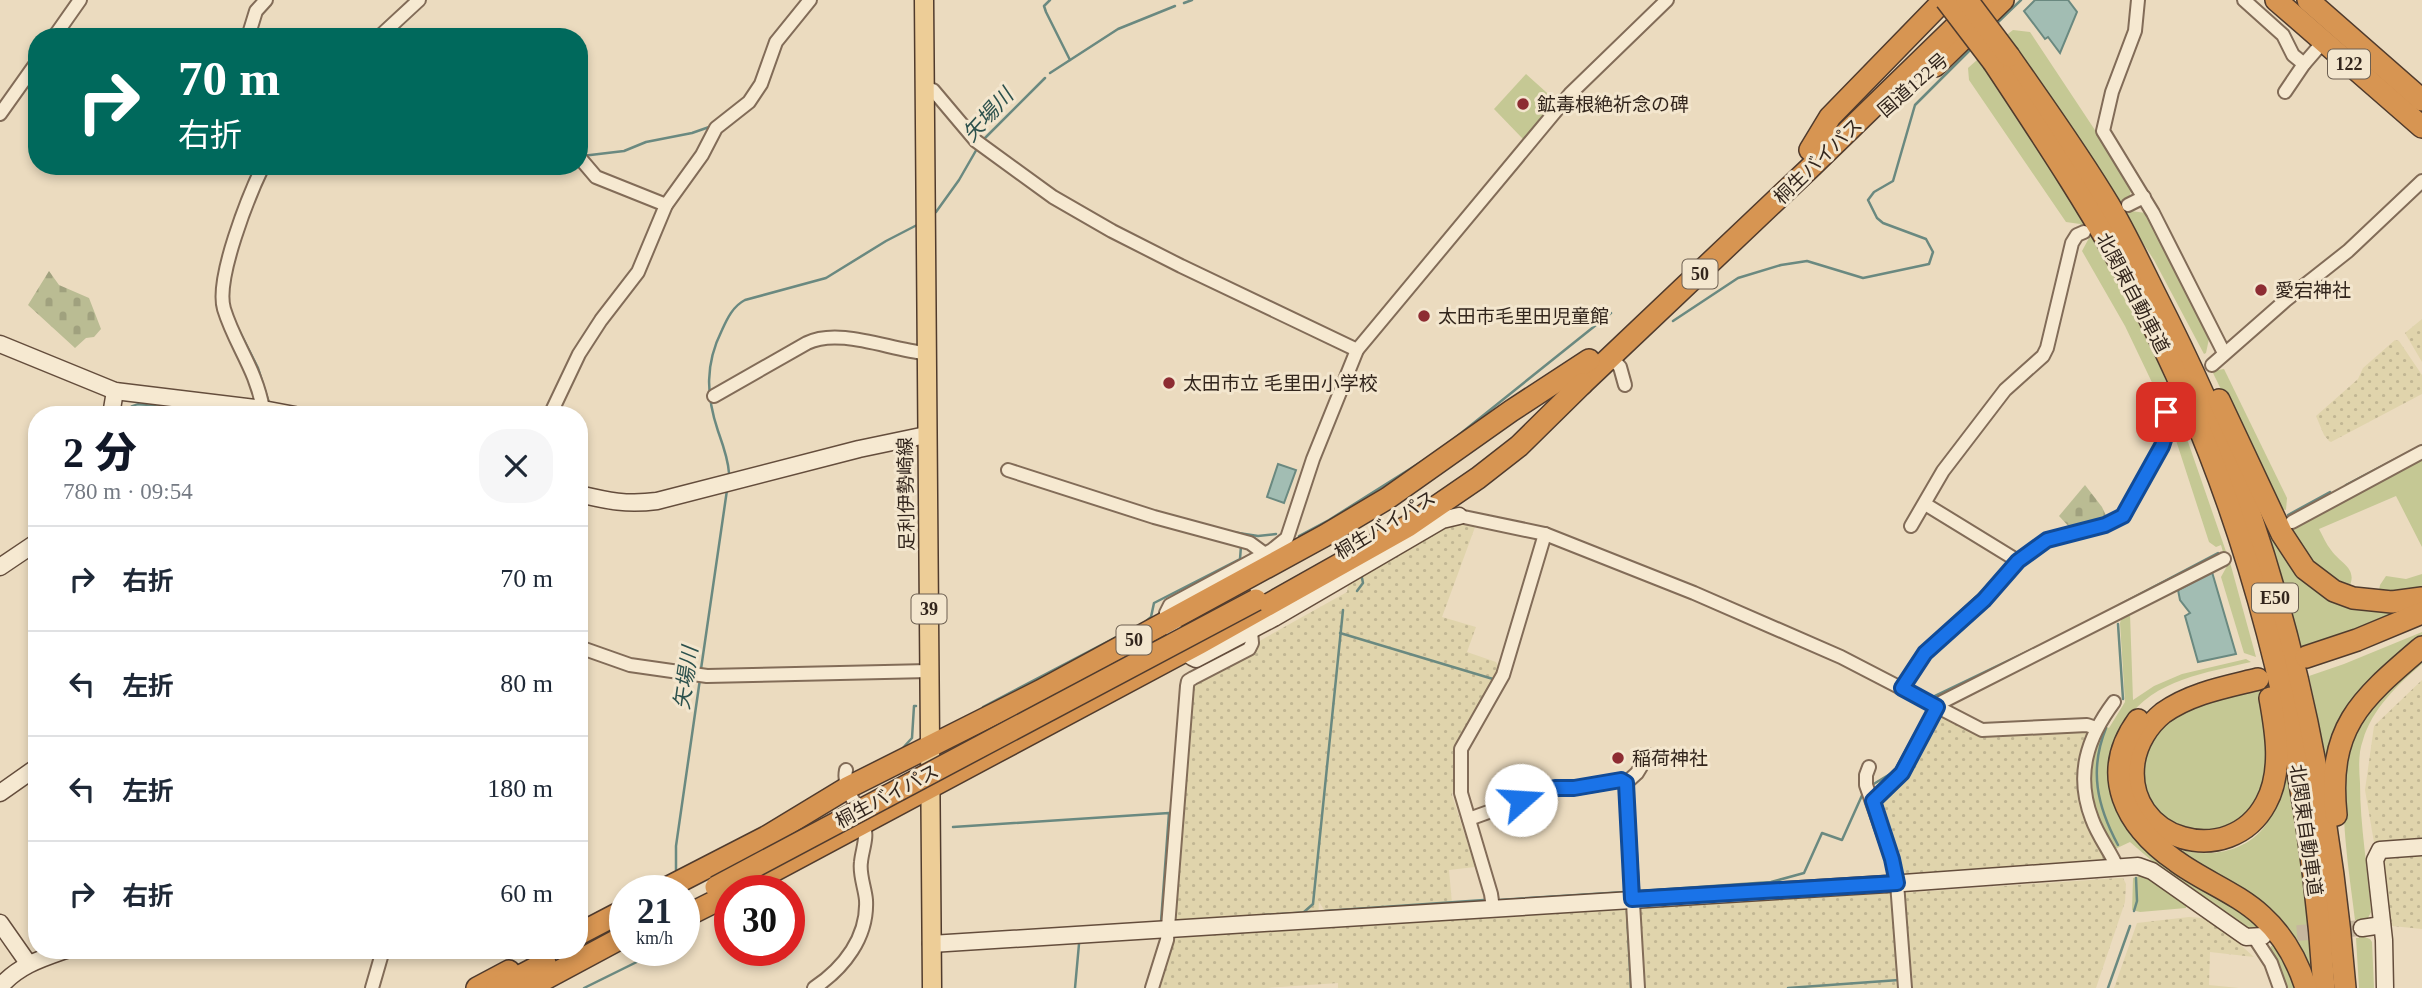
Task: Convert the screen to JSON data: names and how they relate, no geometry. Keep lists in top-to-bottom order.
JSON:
{
  "streets": {
    "highway": [
      "122",
      "国道122号",
      "桐生バイパス",
      "50",
      "北関東自動車道",
      "E50"
    ],
    "main road": ["足利伊勢崎線", "39"]
  },
  "crossings": [
    ["国道122号", "桐生バイパス"],
    ["国道122号", "50"],
    ["桐生バイパス", "50"],
    ["桐生バイパス", "北関東自動車道"],
    ["50", "北関東自動車道"],
    ["50", "足利伊勢崎線"]
  ],
  "water": ["矢場川"],
  "places": [
    "鉱毒根絶祈念の碑",
    "愛宕神社",
    "太田市毛里田児童館",
    "太田市立 毛里田小学校",
    "稲荷神社"
  ],
  "page": {
    "turn": ["70 m", "右折"],
    "heading": ["2 分", "780 m · 09:54"],
    "list": [
      {
        "name": "右折",
        "value": "70 m"
      },
      {
        "name": "左折",
        "value": "80 m"
      },
      {
        "name": "左折",
        "value": "180 m"
      },
      {
        "name": "右折",
        "value": "60 m"
      }
    ],
    "speed": "21 km/h",
    "limit": "30"
  }
}
